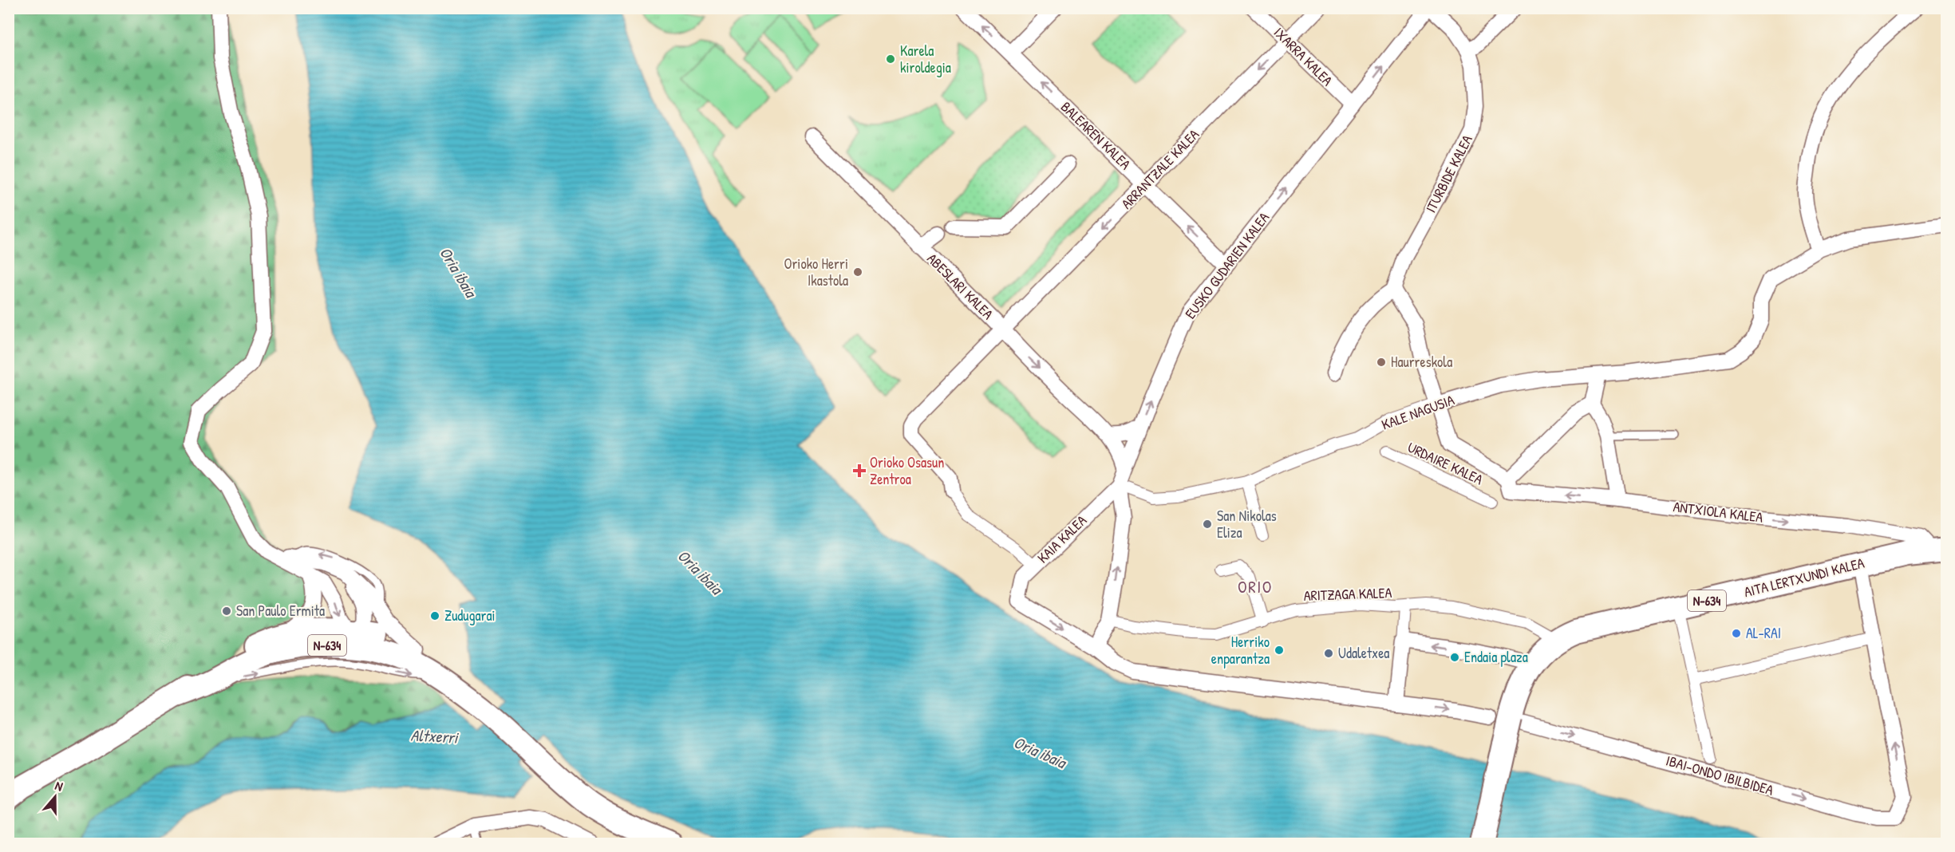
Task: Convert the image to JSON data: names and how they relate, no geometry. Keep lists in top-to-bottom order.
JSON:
{
  "streets": {
    "highway": ["AITA LERTXUNDI KALEA", "N-634"],
    "street": [
      "IXARRA KALEA",
      "BALEAREN KALEA",
      "ARRANTZALE KALEA",
      "ITURBIDE KALEA",
      "EUSKO GUDARIEN KALEA",
      "ABESLARI KALEA",
      "KALE NAGUSIA",
      "URDAIRE KALEA",
      "ANTXIOLA KALEA",
      "KAIA KALEA",
      "ARITZAGA KALEA",
      "IBAI-ONDO IBILBIDEA"
    ]
  },
  "crossings": [
    ["IXARRA KALEA", "ARRANTZALE KALEA"],
    ["IXARRA KALEA", "EUSKO GUDARIEN KALEA"],
    ["BALEAREN KALEA", "ARRANTZALE KALEA"],
    ["BALEAREN KALEA", "EUSKO GUDARIEN KALEA"],
    ["ARRANTZALE KALEA", "ABESLARI KALEA"],
    ["ITURBIDE KALEA", "EUSKO GUDARIEN KALEA"],
    ["EUSKO GUDARIEN KALEA", "ABESLARI KALEA"],
    ["EUSKO GUDARIEN KALEA", "KALE NAGUSIA"],
    ["EUSKO GUDARIEN KALEA", "KAIA KALEA"],
    ["EUSKO GUDARIEN KALEA", "ARITZAGA KALEA"],
    ["KALE NAGUSIA", "KAIA KALEA"],
    ["ANTXIOLA KALEA", "AITA LERTXUNDI KALEA"],
    ["AITA LERTXUNDI KALEA", "ARITZAGA KALEA"],
    ["AITA LERTXUNDI KALEA", "N-634"],
    ["AITA LERTXUNDI KALEA", "IBAI-ONDO IBILBIDEA"],
    ["N-634", "IBAI-ONDO IBILBIDEA"]
  ],
  "one_way": ["BALEAREN KALEA", "ARRANTZALE KALEA", "EUSKO GUDARIEN KALEA"],
  "districts": ["ORIO"],
  "water": ["Oria ibaia", "Altxerri"],
  "places": {
    "other": [
      "Karela kiroldegia",
      "Orioko Herri Ikastola",
      "Haurreskola",
      "San Nikolas Eliza",
      "San Paulo Ermita",
      "Zudugarai",
      "AL-RAI",
      "Herriko enparantza",
      "Udaletxea",
      "Endaia plaza"
    ],
    "health": ["Orioko Osasun Zentroa"]
  },
  "north": "top"
}
